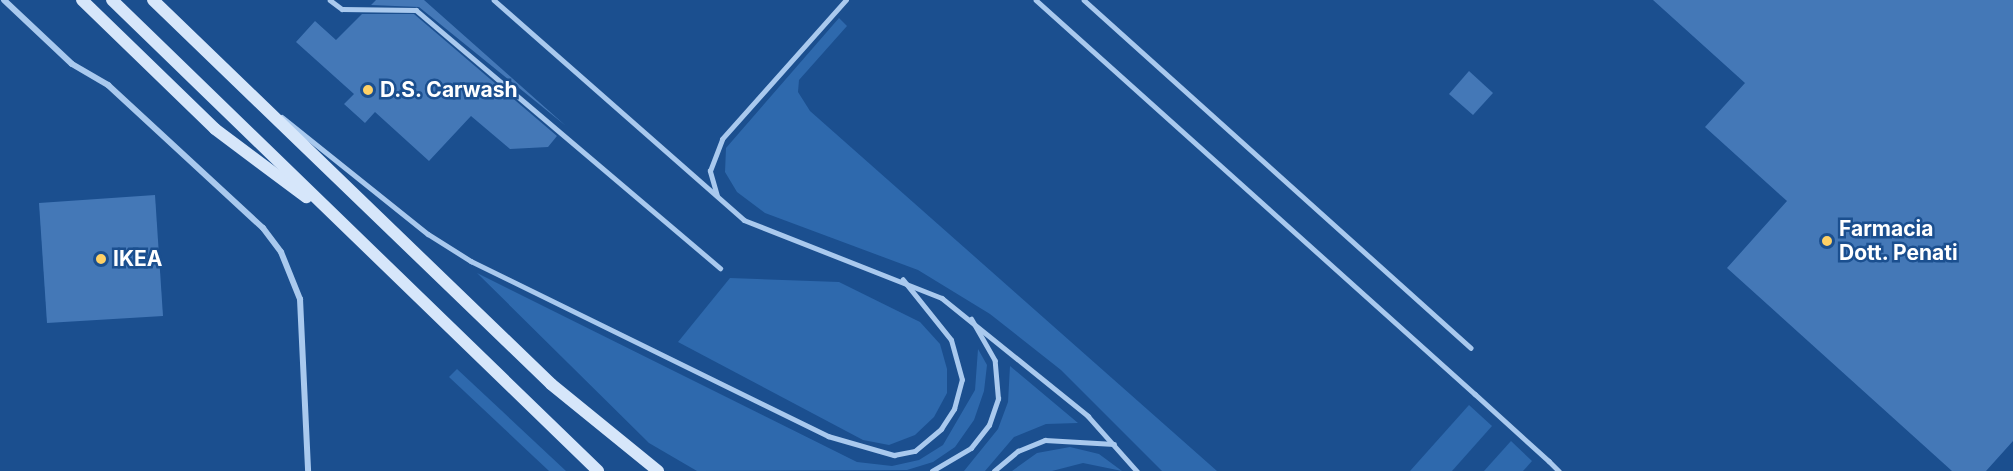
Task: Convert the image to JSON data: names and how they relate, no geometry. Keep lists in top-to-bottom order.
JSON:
{
  "places": ["D.S. Carwash", "Farmacia Dott. Penati", "IKEA"]
}
